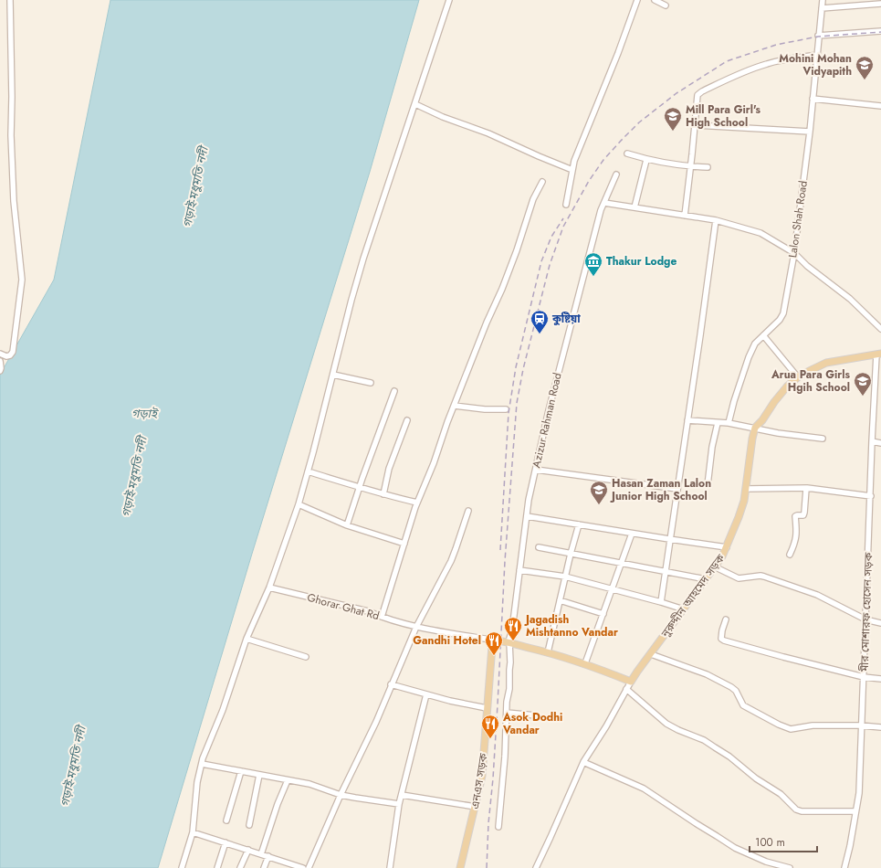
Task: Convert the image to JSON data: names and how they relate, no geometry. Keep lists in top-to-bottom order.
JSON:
{
  "streets": {
    "main road": ["নুরুদ্দীন আহমেদ সড়ক", "এনএস সড়ক"],
    "street": [
      "Lalon Shah Road",
      "Azizur Rahman Road",
      "Ghorar Ghat Rd",
      "মীর মোশারফ হোসেন সড়ক"
    ]
  },
  "crossings": [
    ["নুরুদ্দীন আহমেদ সড়ক", "মীর মোশারফ হোসেন সড়ক"],
    ["Ghorar Ghat Rd", "এনএস সড়ক"]
  ],
  "water": ["গড়াই-মধুমতি নদী", "গড়াই"],
  "places": {
    "school or university": [
      "Mohini Mohan Vidyapith",
      "Mill Para Girl's High School",
      "Arua Para Girls Hgih School",
      "Hasan Zaman Lalon Junior High School"
    ],
    "museum": ["Thakur Lodge"],
    "station": ["কুষ্টিয়া"],
    "restaurant": ["Jagadish Mishtanno Vandar", "Gandhi Hotel", "Asok Dodhi Vandar"]
  },
  "scale_bar": "100 m"
}
